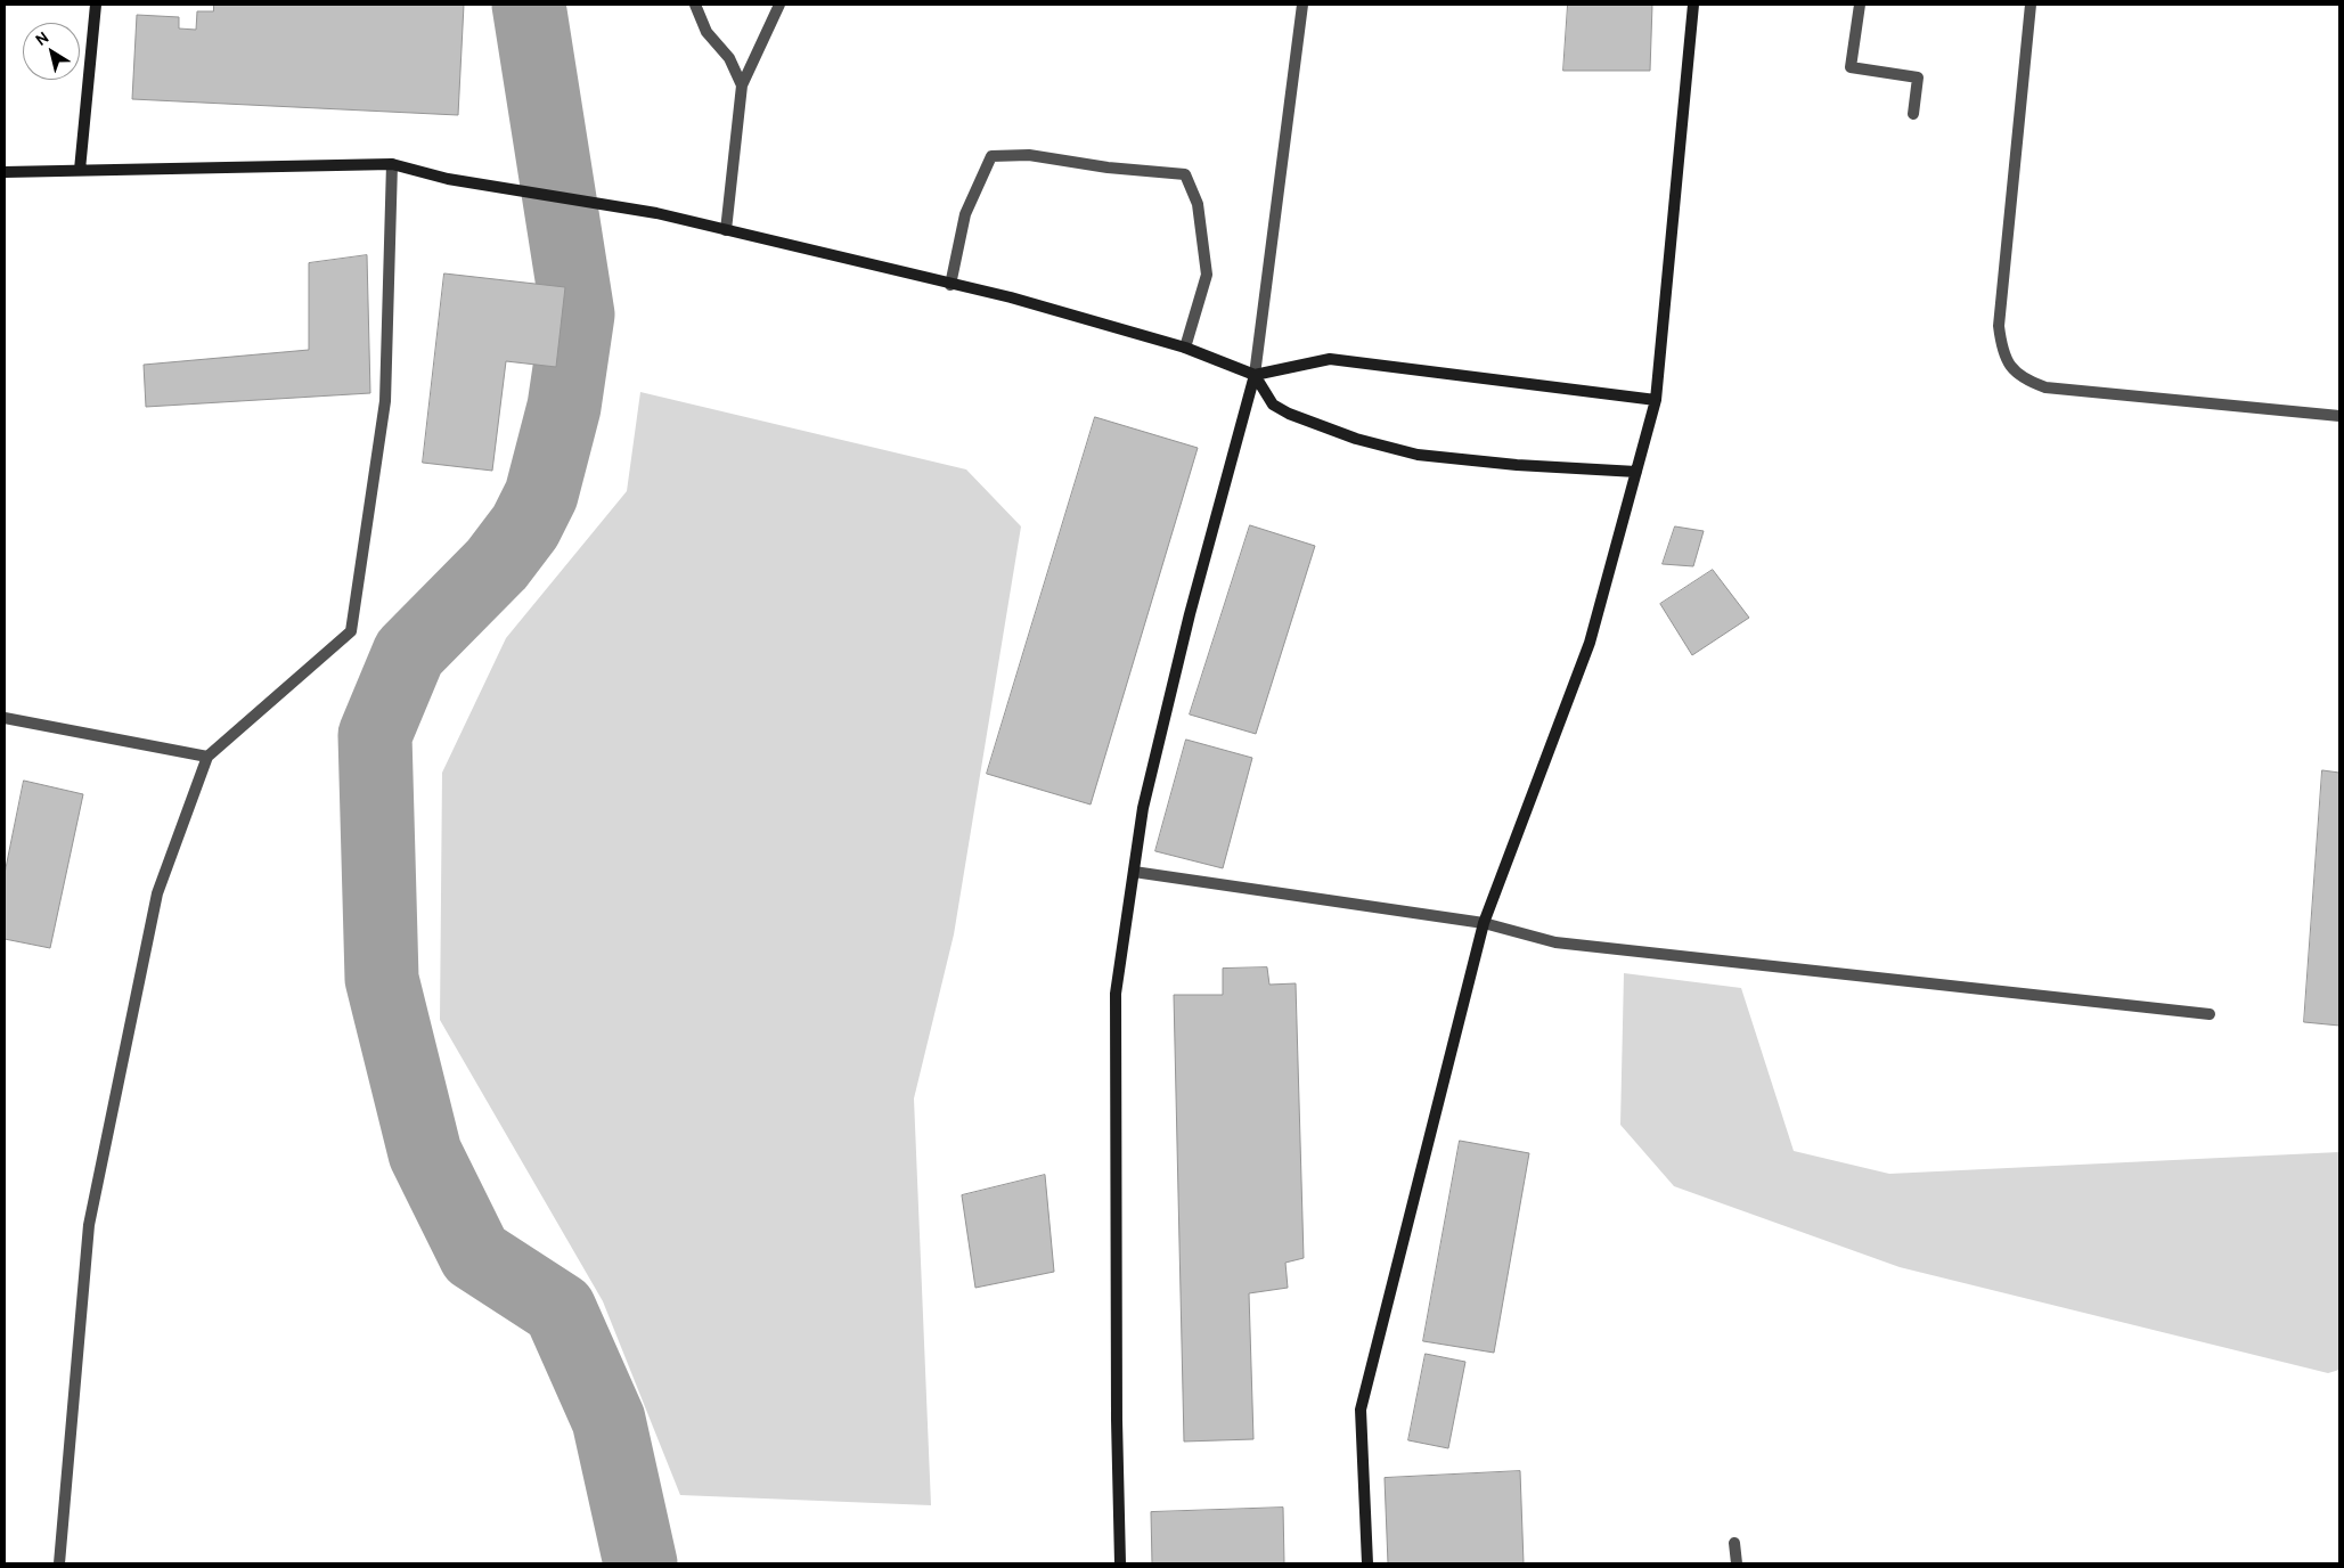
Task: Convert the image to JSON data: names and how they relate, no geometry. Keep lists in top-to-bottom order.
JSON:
{
  "north": "top left"
}
